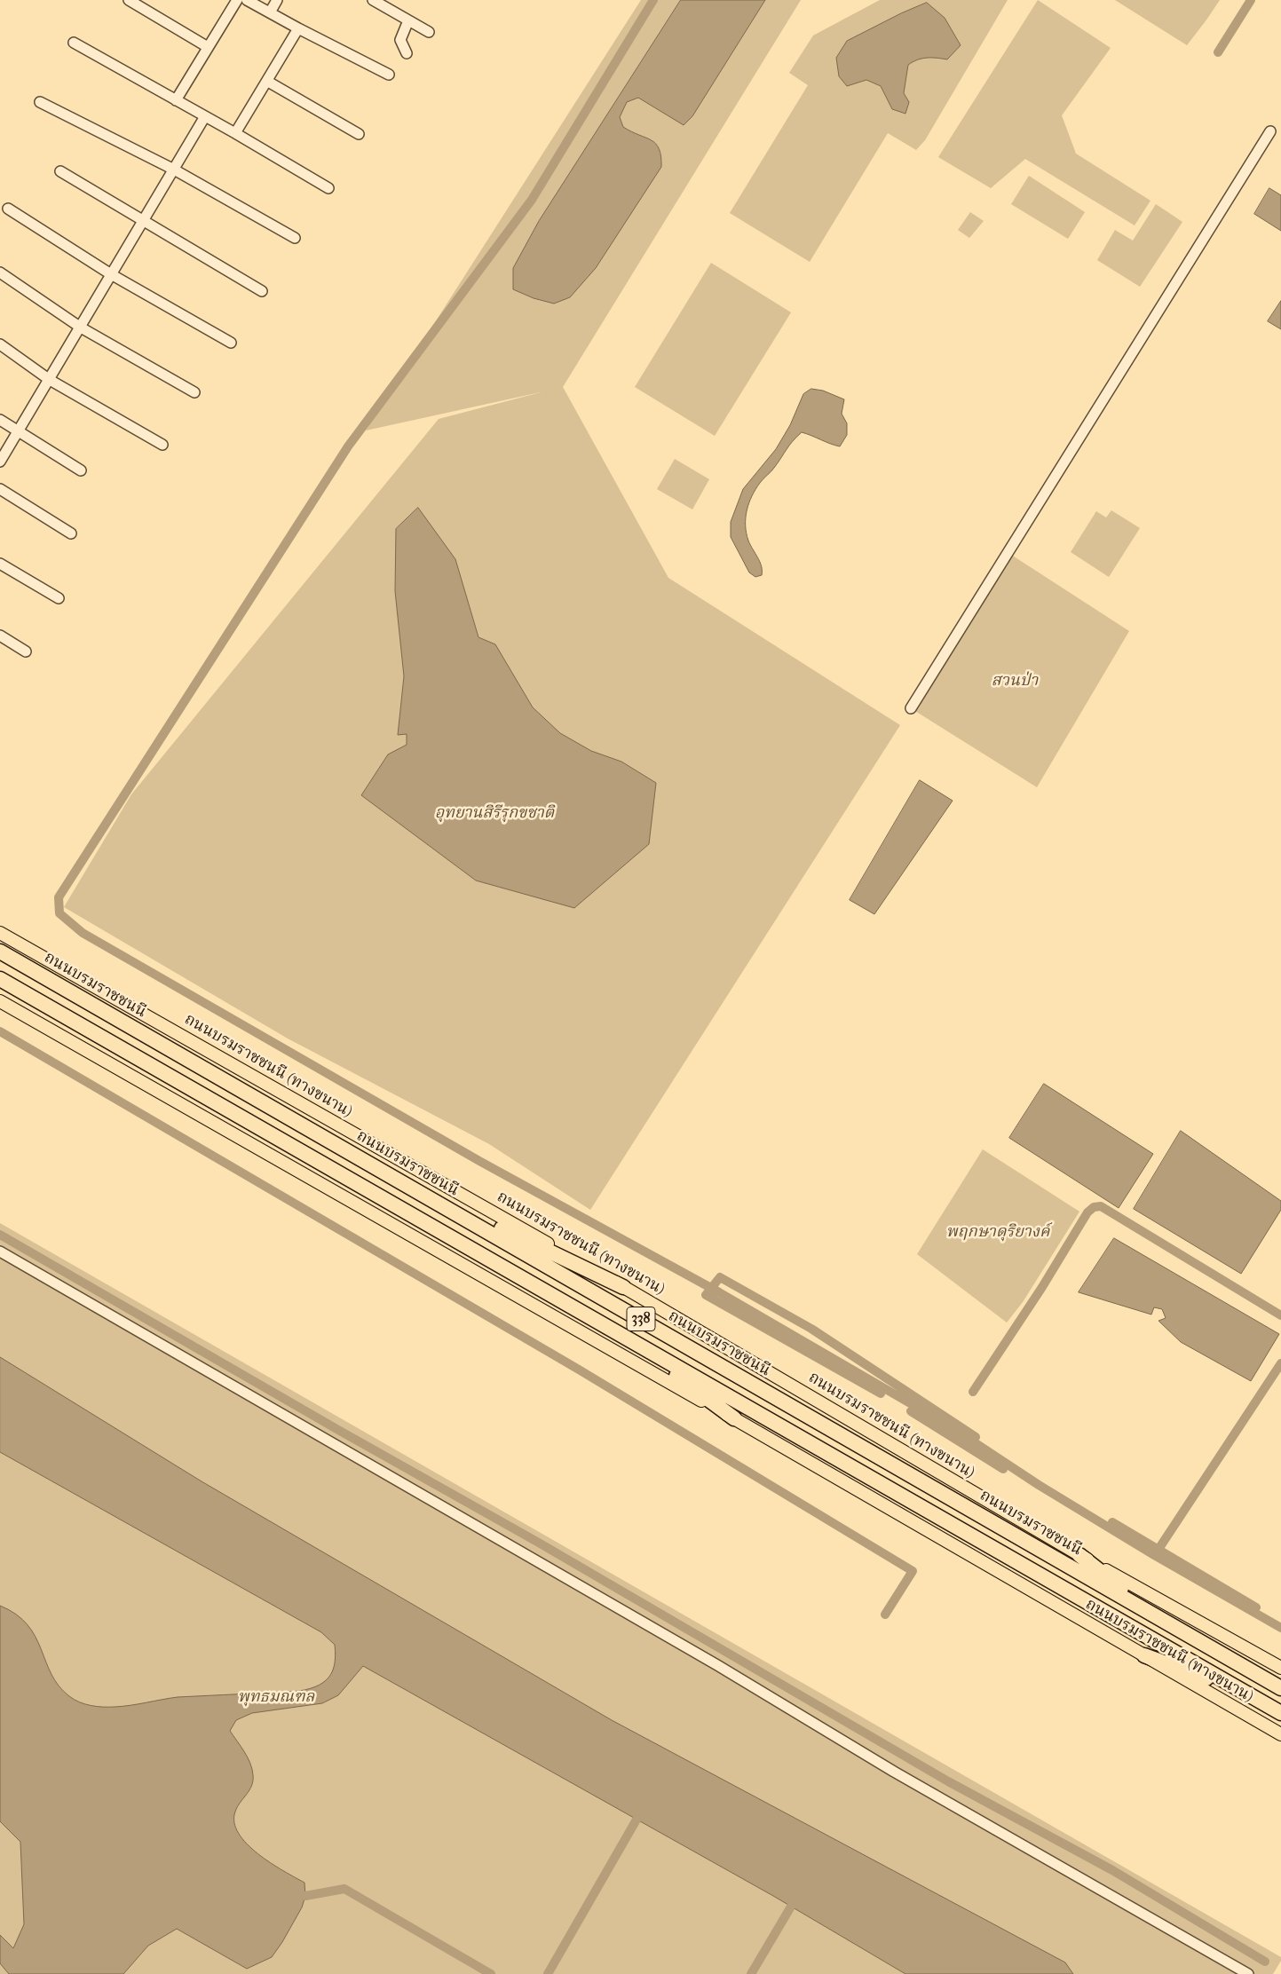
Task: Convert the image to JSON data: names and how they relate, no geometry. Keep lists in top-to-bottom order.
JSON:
{
  "streets": {
    "highway": ["ถนนบรมราชชนนี", "338"],
    "main road": ["ถนนบรมราชชนนี (ทางขนาน)"]
  },
  "parks": [
    "สวนป่า",
    "อุทยานสิรีรุกขชาติ",
    "พฤกษาดุริยางค์",
    "พุทธมณฑล"
  ]
}
